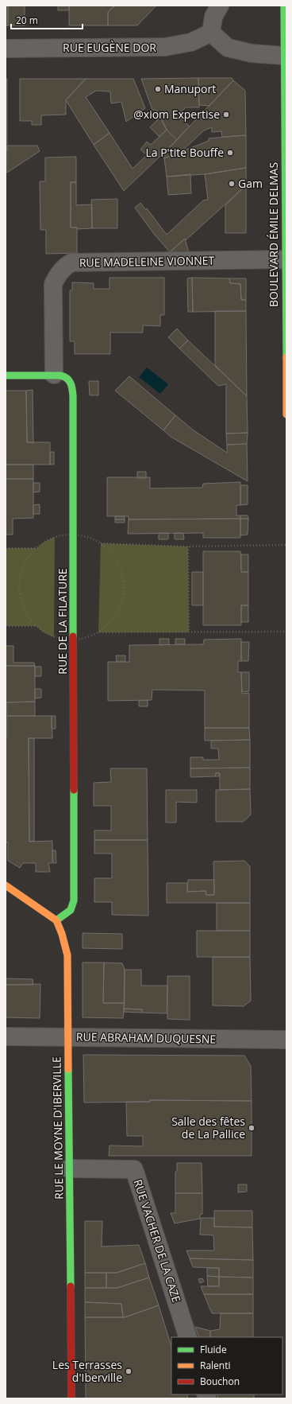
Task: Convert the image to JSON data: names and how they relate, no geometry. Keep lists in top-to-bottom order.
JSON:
{
  "streets": {
    "street": [
      "RUE EUGÈNE DOR",
      "BOULEVARD ÉMILE DELMAS",
      "RUE MADELEINE VIONNET",
      "RUE DE LA FILATURE",
      "RUE ABRAHAM DUQUESNE",
      "RUE LE MOYNE D'IBERVILLE",
      "RUE VACHER DE LA CAZE"
    ]
  },
  "crossings": [
    ["BOULEVARD ÉMILE DELMAS", "RUE MADELEINE VIONNET"],
    ["RUE MADELEINE VIONNET", "RUE DE LA FILATURE"],
    ["RUE DE LA FILATURE", "RUE LE MOYNE D'IBERVILLE"],
    ["RUE ABRAHAM DUQUESNE", "RUE LE MOYNE D'IBERVILLE"],
    ["RUE LE MOYNE D'IBERVILLE", "RUE VACHER DE LA CAZE"]
  ],
  "places": [
    "Manuport",
    "@xiom Expertise",
    "La P'tite Bouffe",
    "Gam",
    "Salle des fêtes de La Pallice",
    "Les Terrasses d'Iberville"
  ],
  "legend": ["Fluide", "Ralenti", "Bouchon"],
  "scale_bar": "20 m"
}
